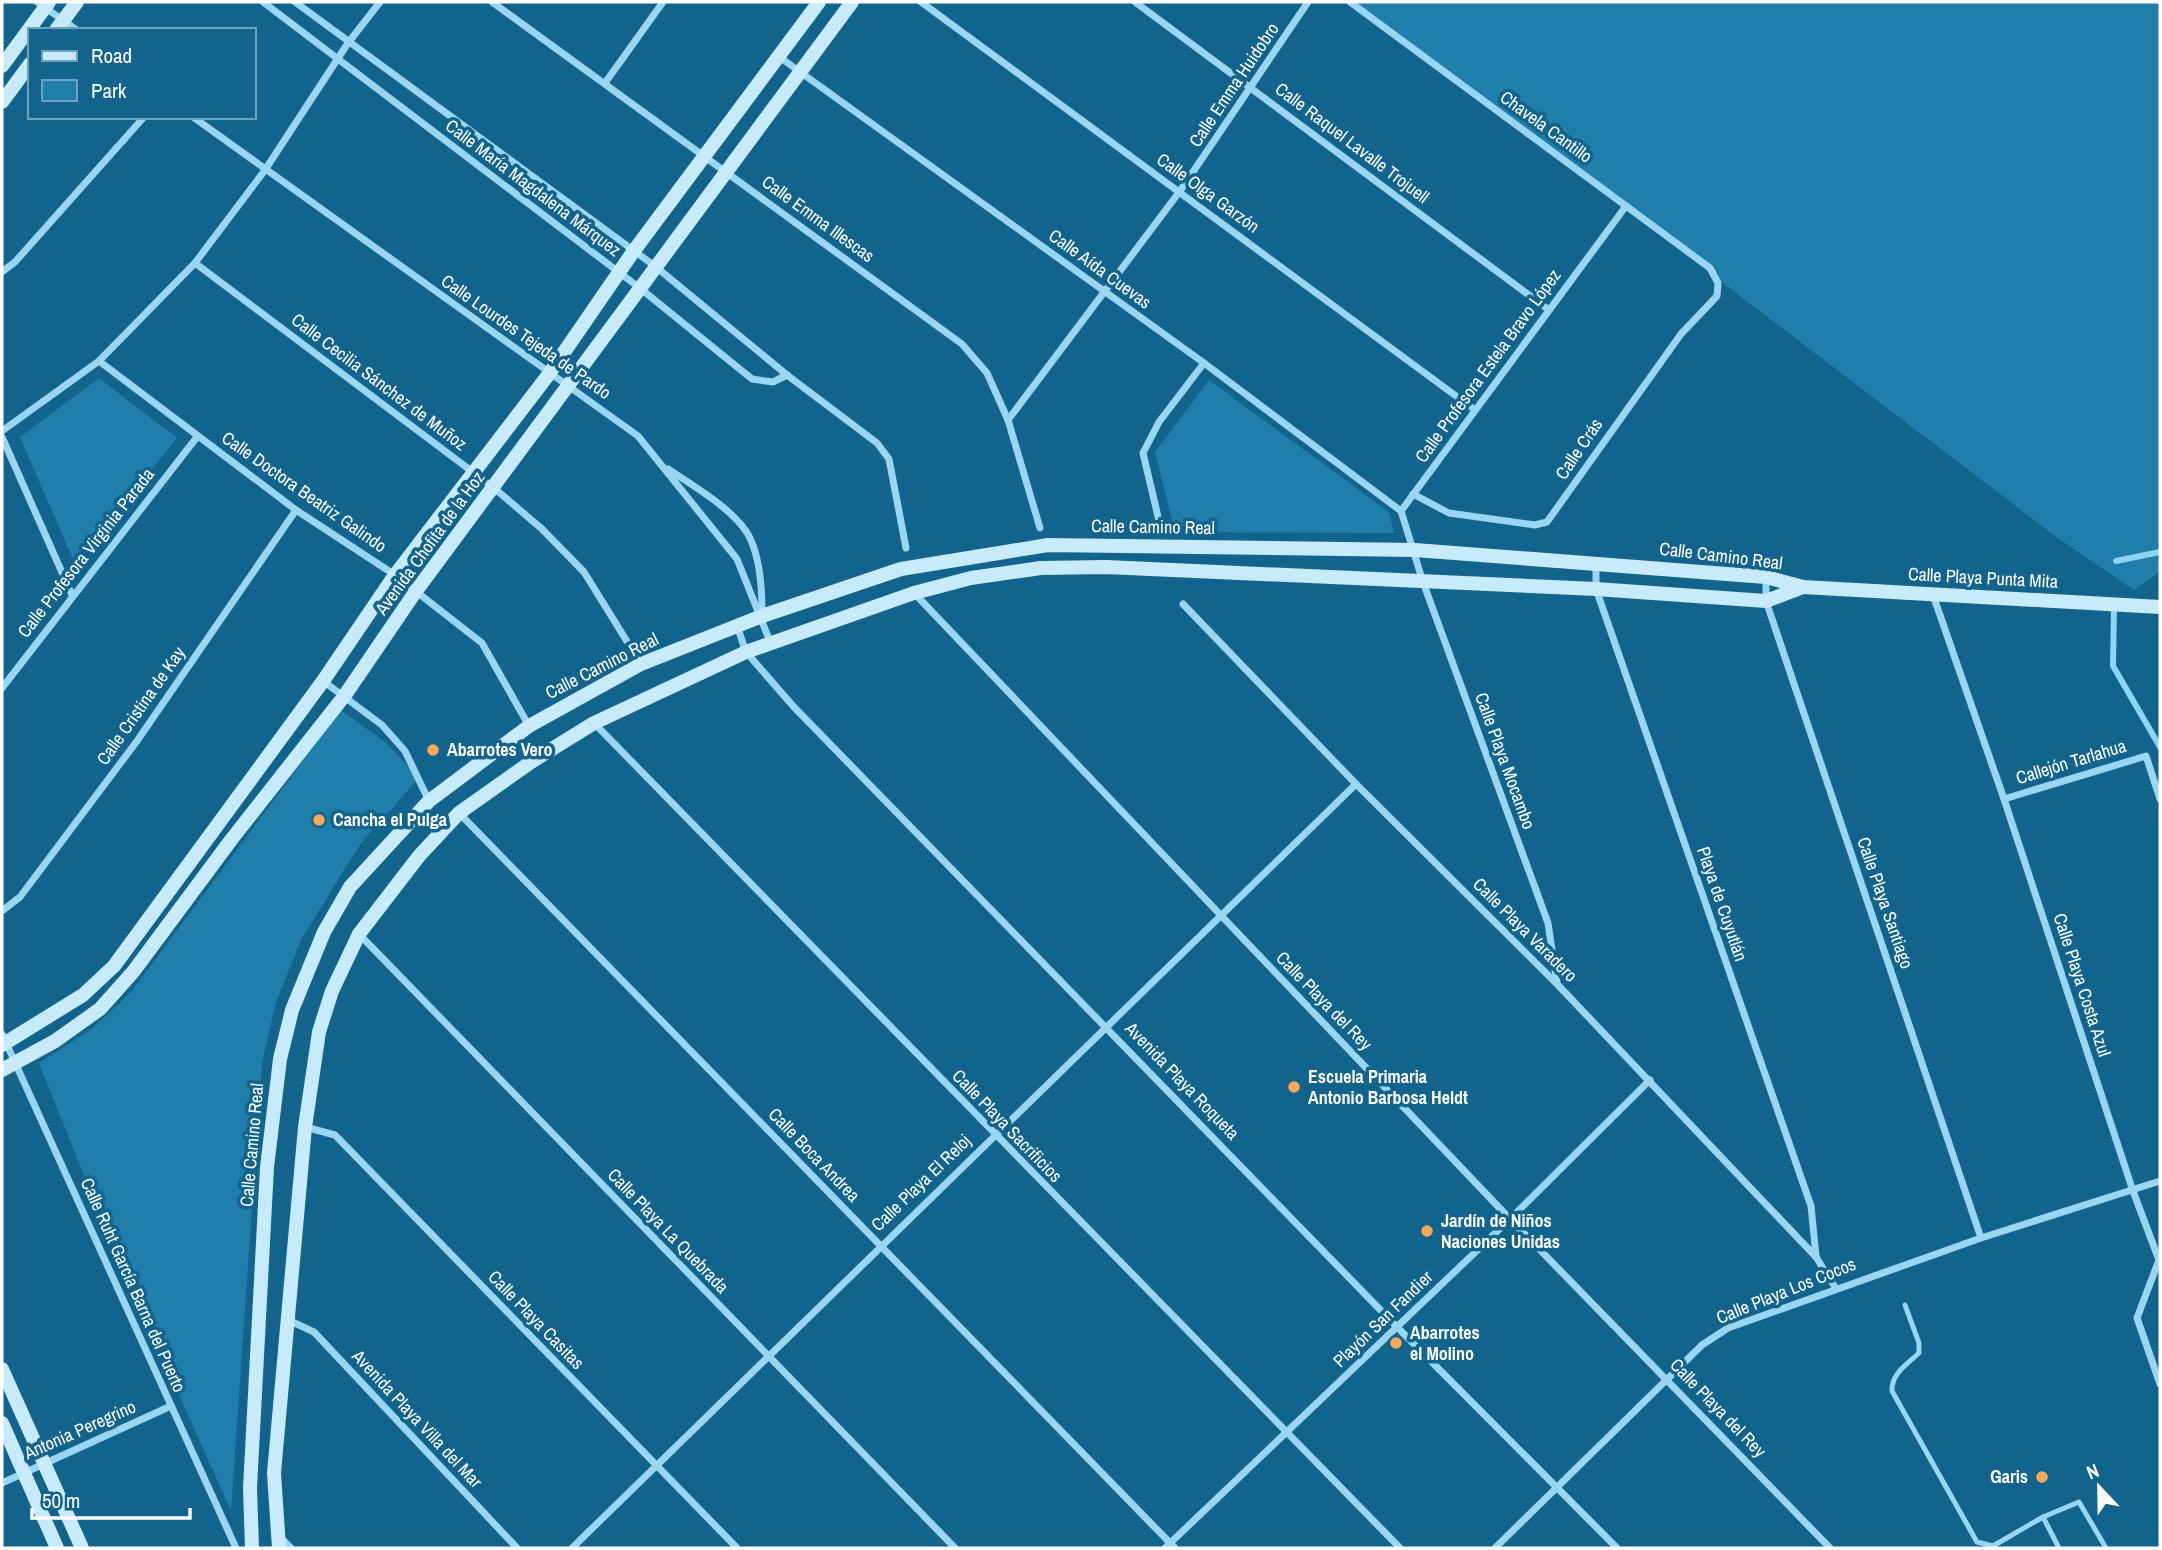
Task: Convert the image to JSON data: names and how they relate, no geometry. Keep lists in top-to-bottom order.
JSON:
{
  "streets": {
    "street": [
      "Calle Emma Huidobro",
      "Chavela Cantillo",
      "Calle Raquel Lavalle Trojuell",
      "Calle María Magdalena Márquez",
      "Calle Olga Garzón",
      "Calle Emma Illescas",
      "Calle Aída Cuevas",
      "Calle Lourdes Tejeda de Pardo",
      "Calle Profesora Estela Bravo López",
      "Calle Cecilia Sánchez de Muñoz",
      "Calle Crás",
      "Calle Doctora Beatriz Galindo",
      "Calle Camino Real",
      "Avenida Chofita de la Hoz",
      "Calle Profesora Virginia Parada",
      "Calle Playa Punta Mita",
      "Calle Cristina de Kay",
      "Calle Playa Mocambo",
      "Callejón Tarlahua",
      "Calle Playa Santiago",
      "Playa de Cuyutlán",
      "Calle Playa Varadero",
      "Calle Playa Costa Azul",
      "Calle Playa del Rey",
      "Avenida Playa Roqueta",
      "Calle Playa Sacrificios",
      "Calle Boca Andrea",
      "Calle Playa El Reloj",
      "Calle Playa La Quebrada",
      "Calle Ruht García Barna del Puerto",
      "Calle Playa Los Cocos",
      "Playón San Fandier",
      "Calle Playa Casitas",
      "Avenida Playa Villa del Mar",
      "Antonia Peregrino"
    ]
  },
  "crossings": [
    ["Calle Emma Huidobro", "Calle Raquel Lavalle Trojuell"],
    ["Calle Emma Huidobro", "Calle Olga Garzón"],
    ["Calle Emma Huidobro", "Calle Emma Illescas"],
    ["Calle Emma Huidobro", "Calle Aída Cuevas"],
    ["Chavela Cantillo", "Calle Profesora Estela Bravo López"],
    ["Chavela Cantillo", "Calle Crás"],
    ["Calle Raquel Lavalle Trojuell", "Calle Profesora Estela Bravo López"],
    ["Calle María Magdalena Márquez", "Avenida Chofita de la Hoz"],
    ["Calle Olga Garzón", "Calle Profesora Estela Bravo López"],
    ["Calle Emma Illescas", "Avenida Chofita de la Hoz"],
    ["Calle Aída Cuevas", "Calle Profesora Estela Bravo López"],
    ["Calle Aída Cuevas", "Avenida Chofita de la Hoz"],
    ["Calle Lourdes Tejeda de Pardo", "Calle Camino Real"],
    ["Calle Lourdes Tejeda de Pardo", "Avenida Chofita de la Hoz"],
    ["Calle Profesora Estela Bravo López", "Calle Crás"],
    ["Calle Cecilia Sánchez de Muñoz", "Calle Camino Real"],
    ["Calle Cecilia Sánchez de Muñoz", "Avenida Chofita de la Hoz"],
    ["Calle Doctora Beatriz Galindo", "Calle Camino Real"],
    ["Calle Doctora Beatriz Galindo", "Avenida Chofita de la Hoz"],
    ["Calle Doctora Beatriz Galindo", "Calle Profesora Virginia Parada"],
    ["Calle Doctora Beatriz Galindo", "Calle Cristina de Kay"],
    ["Calle Camino Real", "Calle Playa Punta Mita"],
    ["Calle Camino Real", "Calle Playa Mocambo"],
    ["Calle Camino Real", "Calle Playa Santiago"],
    ["Calle Camino Real", "Playa de Cuyutlán"],
    ["Calle Camino Real", "Calle Playa del Rey"],
    ["Calle Camino Real", "Avenida Playa Roqueta"],
    ["Calle Camino Real", "Calle Playa Sacrificios"],
    ["Calle Camino Real", "Calle Boca Andrea"],
    ["Calle Camino Real", "Calle Playa La Quebrada"],
    ["Calle Camino Real", "Calle Playa Casitas"],
    ["Calle Camino Real", "Avenida Playa Villa del Mar"],
    ["Avenida Chofita de la Hoz", "Calle Ruht García Barna del Puerto"],
    ["Calle Playa Punta Mita", "Calle Playa Costa Azul"],
    ["Calle Playa Mocambo", "Calle Playa Varadero"],
    ["Callejón Tarlahua", "Calle Playa Costa Azul"],
    ["Calle Playa Santiago", "Calle Playa Los Cocos"],
    ["Playa de Cuyutlán", "Calle Playa Varadero"],
    ["Calle Playa Varadero", "Calle Playa El Reloj"],
    ["Calle Playa Varadero", "Calle Playa Los Cocos"],
    ["Calle Playa Varadero", "Playón San Fandier"],
    ["Calle Playa Costa Azul", "Calle Playa Los Cocos"],
    ["Calle Playa del Rey", "Calle Playa El Reloj"],
    ["Calle Playa del Rey", "Calle Playa Los Cocos"],
    ["Calle Playa del Rey", "Playón San Fandier"],
    ["Avenida Playa Roqueta", "Calle Playa El Reloj"],
    ["Avenida Playa Roqueta", "Calle Playa Los Cocos"],
    ["Avenida Playa Roqueta", "Playón San Fandier"],
    ["Calle Playa Sacrificios", "Calle Playa El Reloj"],
    ["Calle Playa Sacrificios", "Playón San Fandier"],
    ["Calle Boca Andrea", "Calle Playa El Reloj"],
    ["Calle Boca Andrea", "Playón San Fandier"],
    ["Calle Playa El Reloj", "Calle Playa La Quebrada"],
    ["Calle Playa El Reloj", "Calle Playa Casitas"],
    ["Calle Ruht García Barna del Puerto", "Antonia Peregrino"]
  ],
  "places": [
    "Abarrotes Vero",
    "Cancha el Pulga",
    "Escuela Primaria Antonio Barbosa Heldt",
    "Jardín de Niños Naciones Unidas",
    "Abarrotes el Molino",
    "Garis"
  ],
  "legend": ["Road", "Park"],
  "scale_bar": "50 m",
  "north": "top"
}
